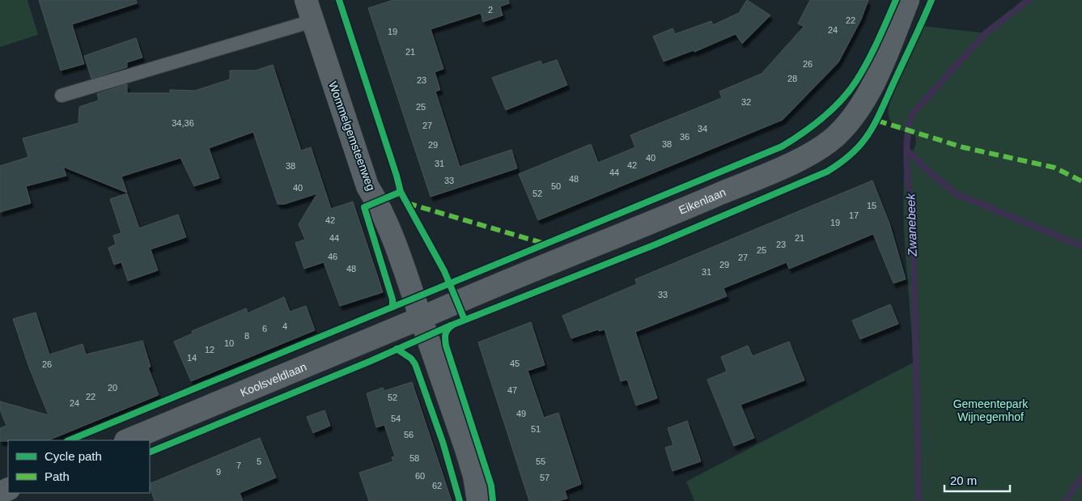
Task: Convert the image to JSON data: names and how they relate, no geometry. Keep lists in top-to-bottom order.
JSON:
{
  "streets": {
    "street": ["Wommelgemsteenweg", "Eikenlaan", "Koolsveldlaan"]
  },
  "crossings": [
    ["Wommelgemsteenweg", "Eikenlaan"],
    ["Wommelgemsteenweg", "Koolsveldlaan"],
    ["Eikenlaan", "Koolsveldlaan"]
  ],
  "water": ["Zwanebeek"],
  "parks": ["Gemeentepark Wijnegemhof"],
  "house_numbers": [
    "2",
    "22",
    "24",
    "19",
    "21",
    "26",
    "28",
    "23",
    "32",
    "25",
    "34,36",
    "27",
    "34",
    "36",
    "38",
    "29",
    "40",
    "31",
    "42",
    "38",
    "44",
    "48",
    "33",
    "50",
    "40",
    "52",
    "15",
    "17",
    "42",
    "19",
    "44",
    "21",
    "23",
    "25",
    "46",
    "27",
    "29",
    "48",
    "31",
    "33",
    "4",
    "6",
    "8",
    "10",
    "12",
    "14",
    "45",
    "26",
    "20",
    "47",
    "22",
    "52",
    "24",
    "49",
    "54",
    "51",
    "56",
    "58",
    "5",
    "55",
    "7",
    "9",
    "60",
    "57",
    "62"
  ],
  "legend": ["Cycle path", "Path"],
  "scale_bar": "20 m"
}
